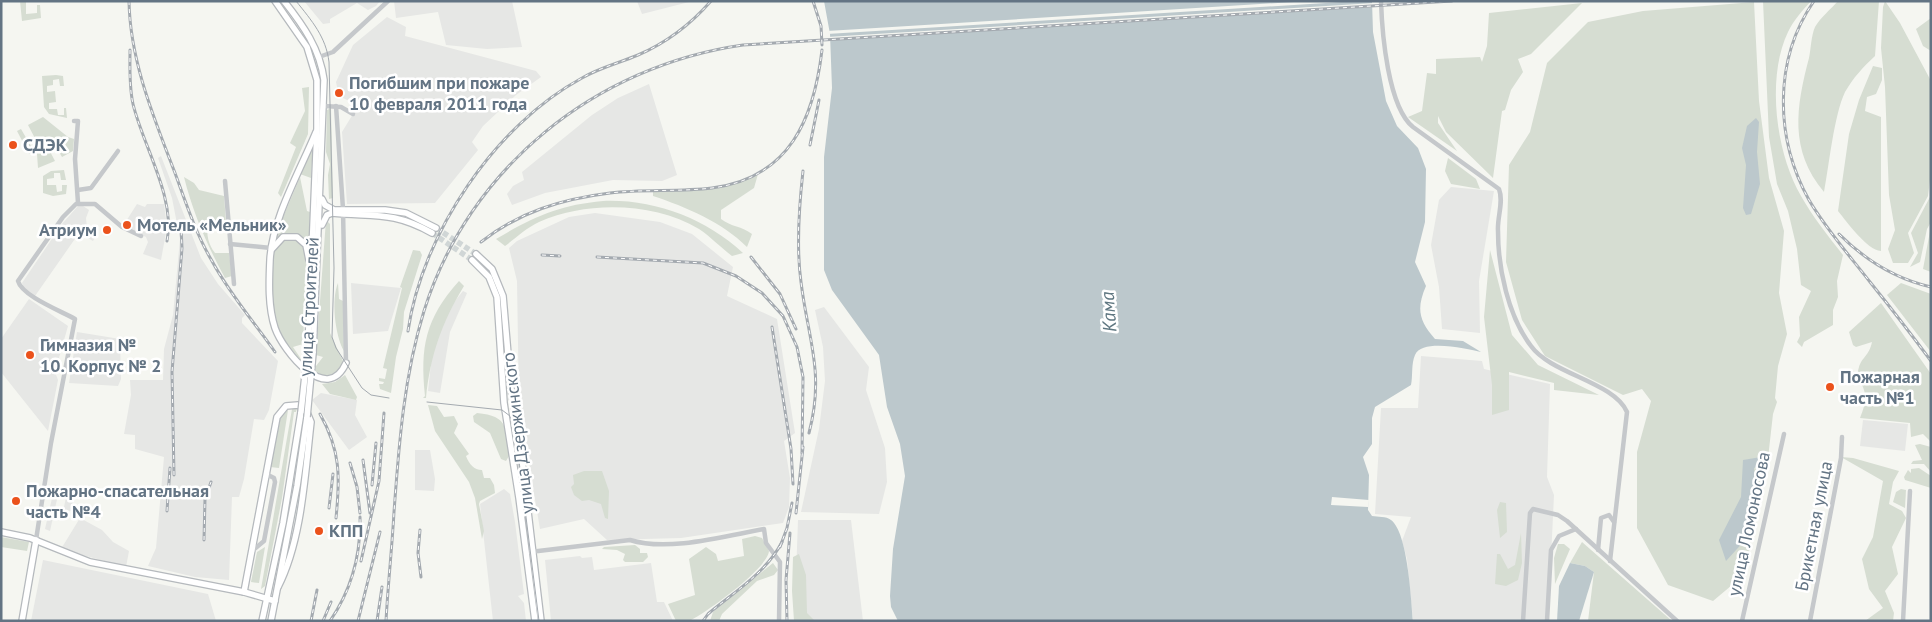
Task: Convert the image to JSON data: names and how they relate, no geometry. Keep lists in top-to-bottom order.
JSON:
{
  "streets": {
    "main road": ["улица Строителей", "улица Дзержинского"],
    "street": ["улица Ломоносова", "Брикетная улица"]
  },
  "water": ["Кама"],
  "places": [
    "Погибшим при пожаре 10 февраля 2011 года",
    "СДЭК",
    "Мотель «Мельник»",
    "Атриум",
    "Гимназия № 10. Корпус № 2",
    "Пожарная часть №1",
    "Пожарно-спасательная часть №4",
    "КПП"
  ]
}
